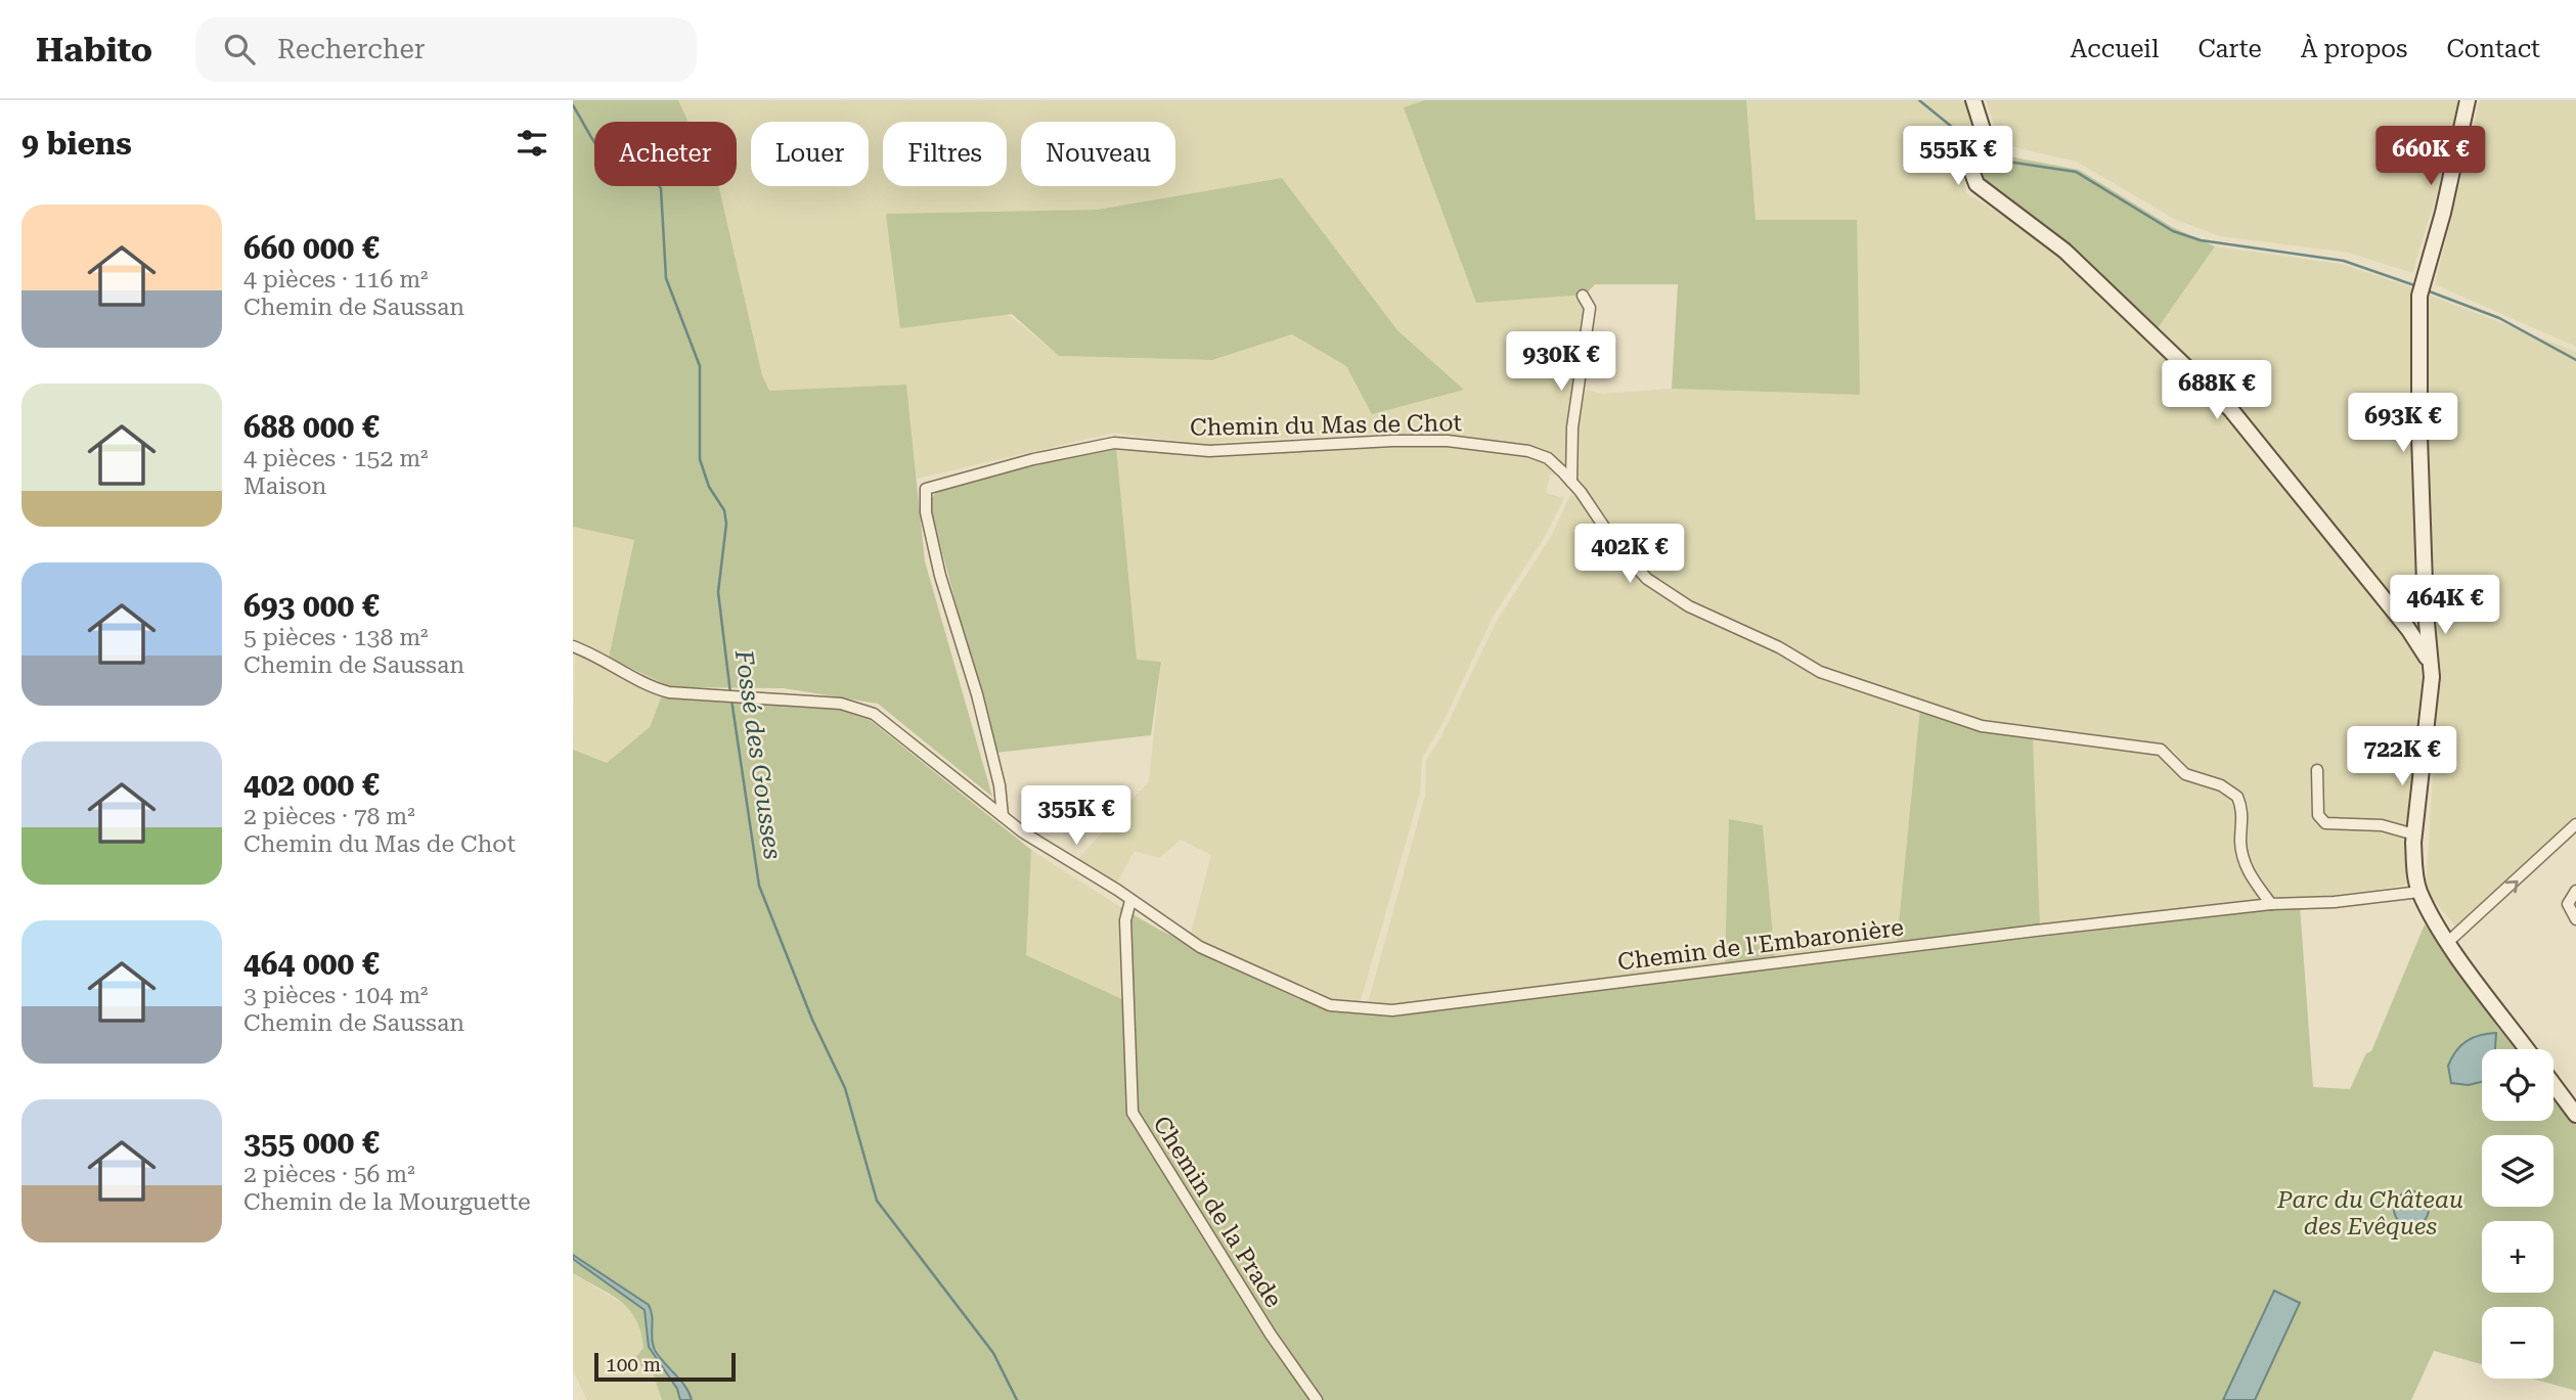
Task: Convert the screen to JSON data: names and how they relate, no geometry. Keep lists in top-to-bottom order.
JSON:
{
  "streets": {
    "street": ["Chemin du Mas de Chot", "Chemin de l'Embaronière", "Chemin de la Prade"]
  },
  "crossings": [
    ["Chemin du Mas de Chot", "Chemin de l'Embaronière"],
    ["Chemin de l'Embaronière", "Chemin de la Prade"]
  ],
  "water": ["Fossé des Gousses"],
  "parks": ["Parc du Château des Evêques"],
  "scale_bar": "100 m",
  "page": {
    "header": "Habito",
    "search": "Rechercher",
    "nav": [
      "Accueil",
      "Carte",
      "À propos",
      "Contact"
    ],
    "heading": "9 biens",
    "chip": [
      "Acheter",
      "Louer",
      "Filtres",
      "Nouveau"
    ],
    "price": [
      "555K €",
      "660K €",
      "930K €",
      "688K €",
      "693K €",
      "402K €",
      "464K €",
      "722K €",
      "355K €"
    ],
    "list": [
      {
        "name": "660 000 €",
        "note": "4 pièces · 116 m² · Chemin de Saussan"
      },
      {
        "name": "688 000 €",
        "note": "4 pièces · 152 m² · Maison"
      },
      {
        "name": "693 000 €",
        "note": "5 pièces · 138 m² · Chemin de Saussan"
      },
      {
        "name": "402 000 €",
        "note": "2 pièces · 78 m² · Chemin du Mas de Chot"
      },
      {
        "name": "464 000 €",
        "note": "3 pièces · 104 m² · Chemin de Saussan"
      },
      {
        "name": "355 000 €",
        "note": "2 pièces · 56 m² · Chemin de la Mourguette"
      }
    ],
    "map_buttons": ["+", "−"],
    "scale": "100 m"
  }
}
